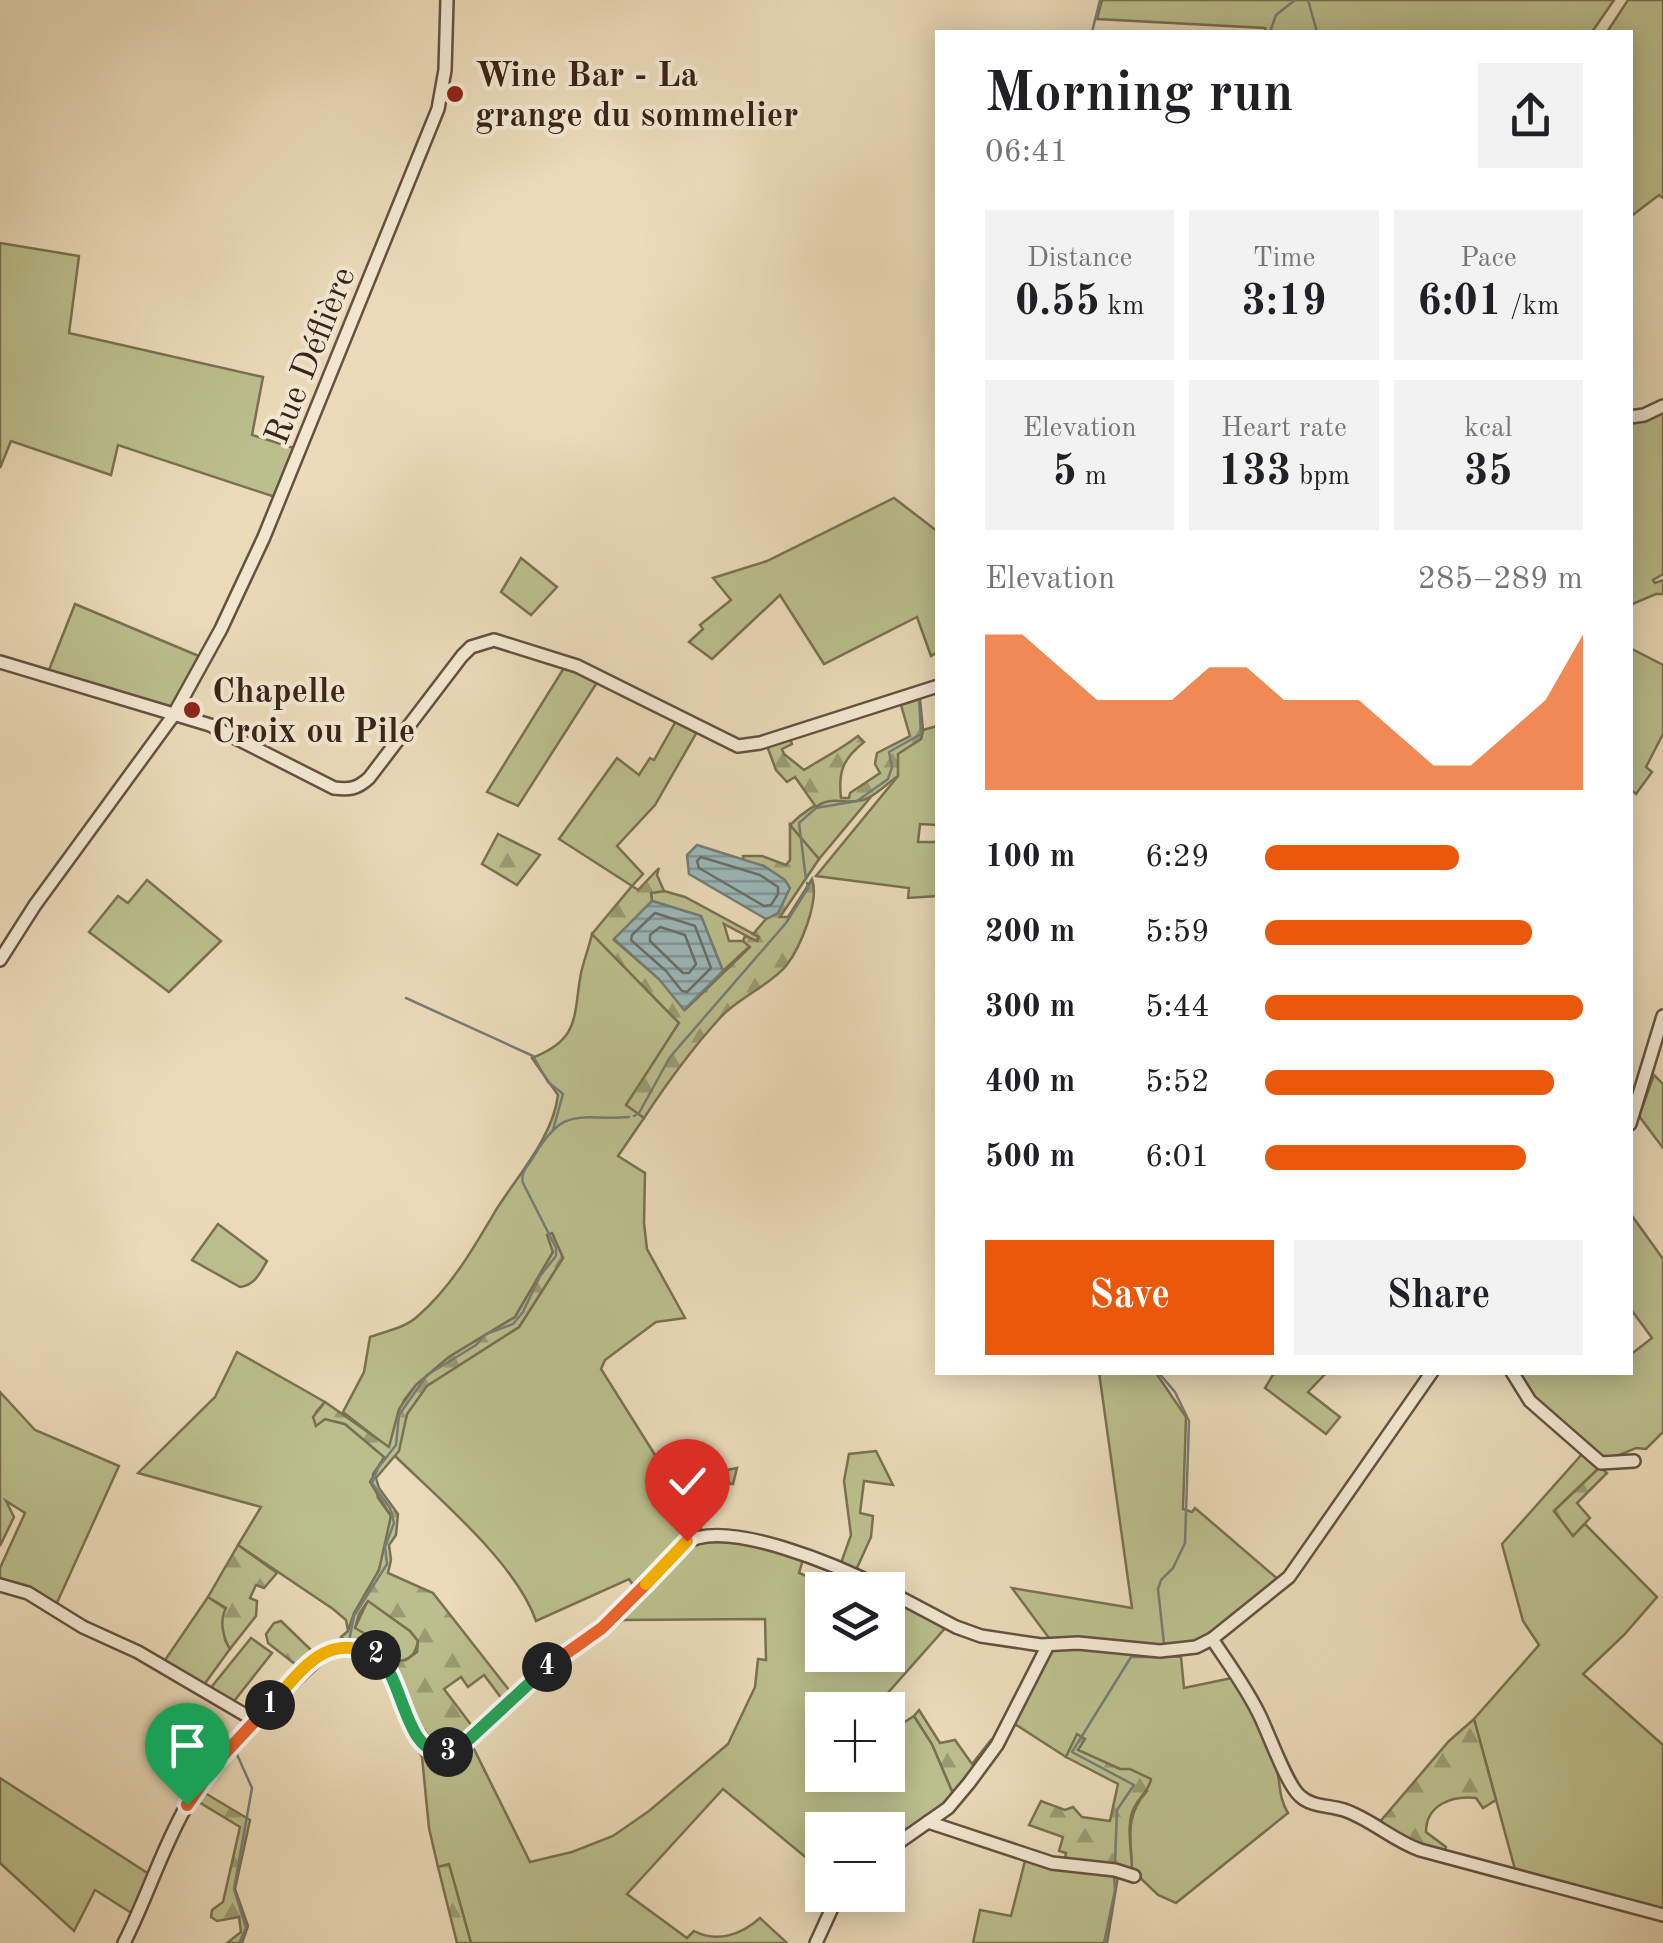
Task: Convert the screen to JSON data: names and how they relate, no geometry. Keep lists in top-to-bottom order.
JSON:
{
  "streets": {
    "street": ["Rue Déflière"]
  },
  "places": ["Wine Bar - La grange du sommelier", "Chapelle Croix ou Pile"],
  "page": {
    "heading": ["Morning run", "06:41"],
    "stats": [
      ["Distance", "0.55 km"],
      ["Time", "3:19"],
      ["Pace", "6:01 /km"],
      ["Elevation", "5 m"],
      ["Heart rate", "133 bpm"],
      ["kcal", "35"]
    ],
    "chart": ["Elevation", "285–289 m"],
    "list": [
      {
        "name": "100 m",
        "note": "6:29"
      },
      {
        "name": "200 m",
        "note": "5:59"
      },
      {
        "name": "300 m",
        "note": "5:44"
      },
      {
        "name": "400 m",
        "note": "5:52"
      },
      {
        "name": "500 m",
        "note": "6:01"
      }
    ],
    "buttons": ["Save", "Share"],
    "map_buttons": ["+", "−"],
    "pins": [
      "2",
      "4",
      "1",
      "3"
    ]
  }
}
